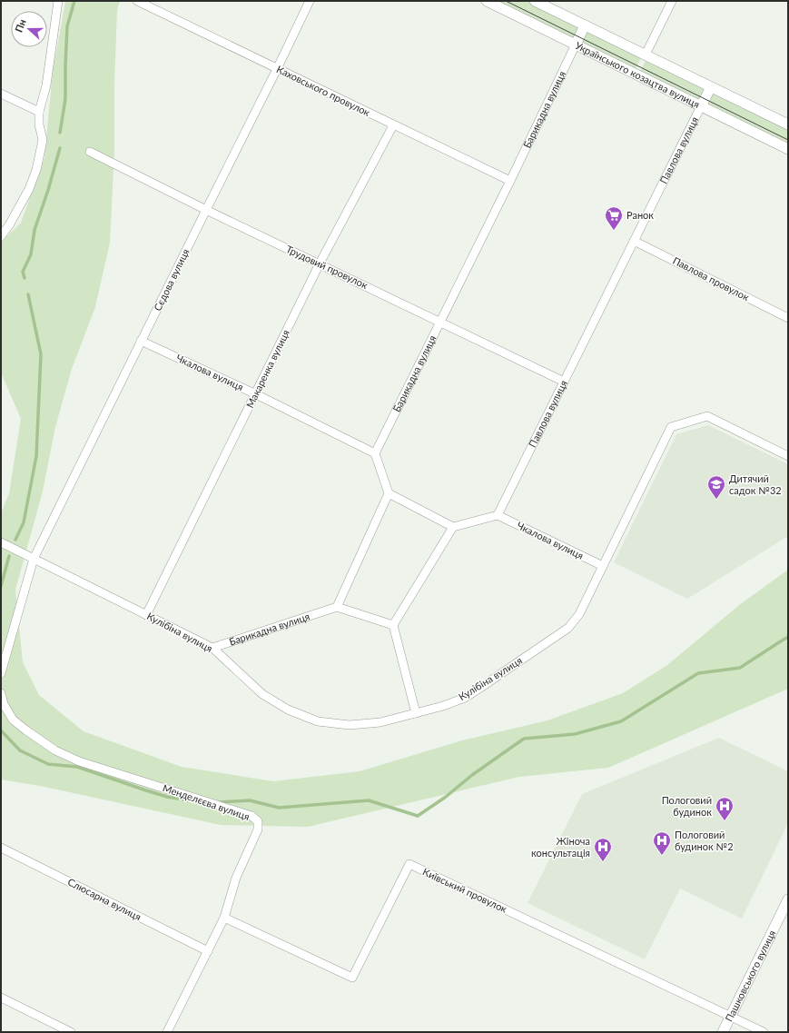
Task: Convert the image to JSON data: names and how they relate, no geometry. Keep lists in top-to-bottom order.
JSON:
{
  "streets": {
    "street": [
      "Українського козацтва вулиця",
      "Каховського провулок",
      "Барикадна вулиця",
      "Павлова вулиця",
      "Трудовий провулок",
      "Павлова провулок",
      "Сєдова вулиця",
      "Макаренка вулиця",
      "Чкалова вулиця",
      "Кулібіна вулиця",
      "Менделєєва вулиця",
      "Київський провулок",
      "Слюсарна вулиця",
      "Пашковського вулиця"
    ]
  },
  "crossings": [
    ["Українського козацтва вулиця", "Барикадна вулиця"],
    ["Українського козацтва вулиця", "Павлова вулиця"],
    ["Каховського провулок", "Барикадна вулиця"],
    ["Каховського провулок", "Сєдова вулиця"],
    ["Каховського провулок", "Макаренка вулиця"],
    ["Барикадна вулиця", "Трудовий провулок"],
    ["Барикадна вулиця", "Чкалова вулиця"],
    ["Барикадна вулиця", "Кулібіна вулиця"],
    ["Павлова вулиця", "Трудовий провулок"],
    ["Павлова вулиця", "Павлова провулок"],
    ["Павлова вулиця", "Чкалова вулиця"],
    ["Трудовий провулок", "Сєдова вулиця"],
    ["Трудовий провулок", "Макаренка вулиця"],
    ["Сєдова вулиця", "Чкалова вулиця"],
    ["Сєдова вулиця", "Кулібіна вулиця"],
    ["Макаренка вулиця", "Чкалова вулиця"],
    ["Макаренка вулиця", "Кулібіна вулиця"],
    ["Чкалова вулиця", "Кулібіна вулиця"],
    ["Менделєєва вулиця", "Київський провулок"],
    ["Менделєєва вулиця", "Слюсарна вулиця"],
    ["Київський провулок", "Пашковського вулиця"]
  ],
  "places": {
    "supermarket": ["Ранок"],
    "school or university": ["Дитячий садок №32"],
    "hospital": ["Пологовий будинок", "Пологовий будинок №2", "Жіноча консультація"]
  },
  "north": "left"
}
